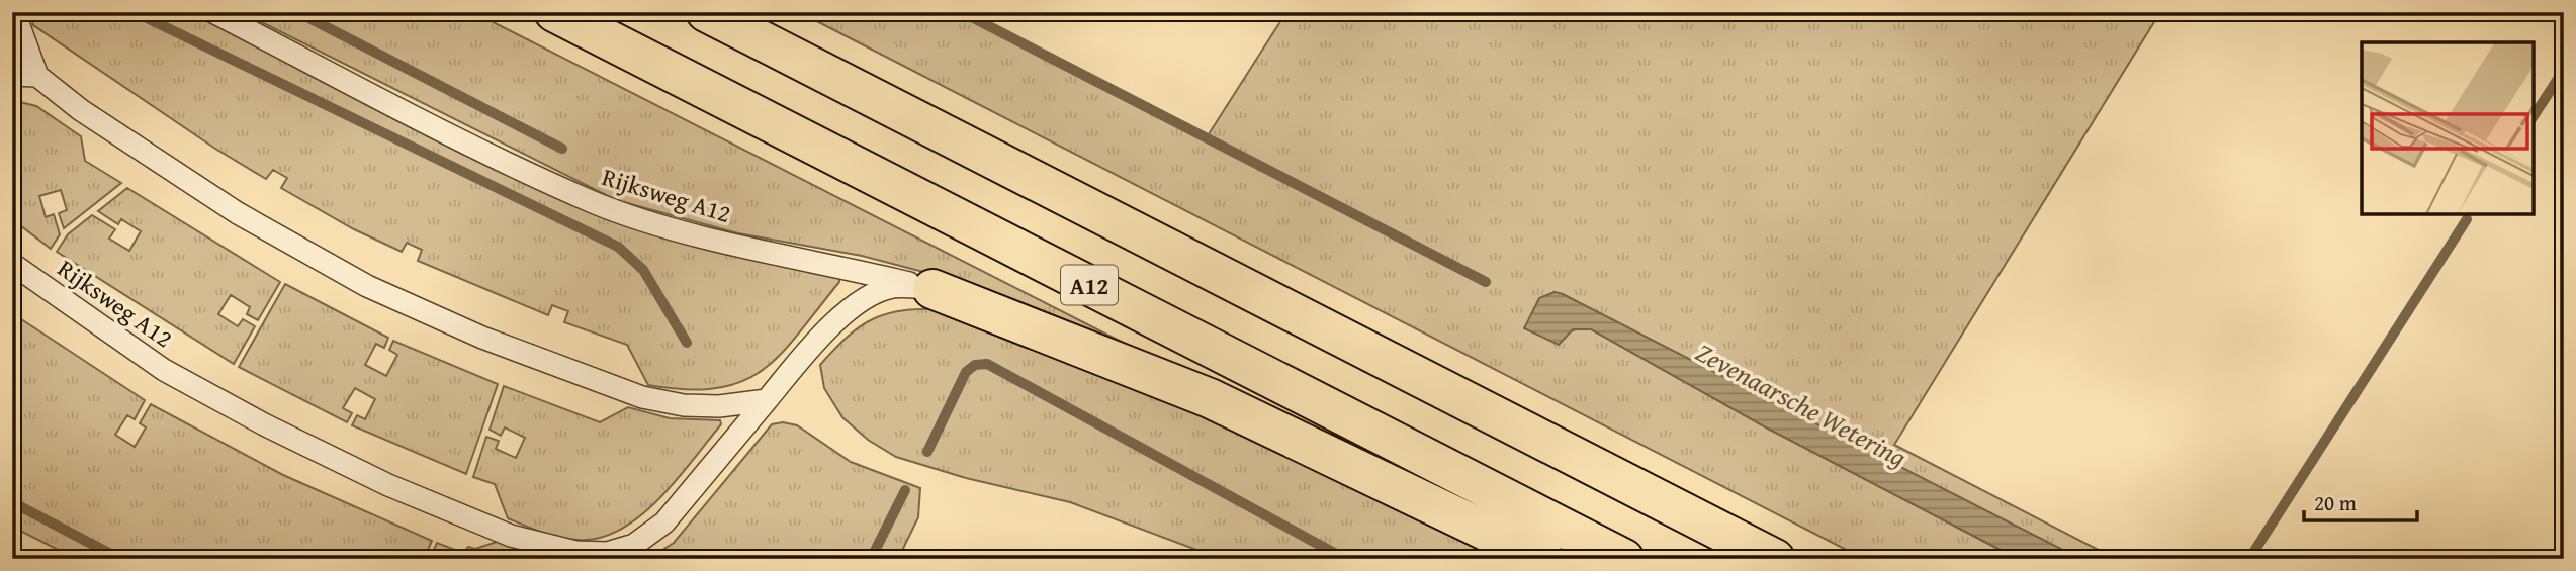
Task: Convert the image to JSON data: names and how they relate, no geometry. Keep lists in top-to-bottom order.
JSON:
{
  "streets": {
    "highway": ["A12"],
    "lane": ["Rijksweg A12"]
  },
  "crossings": [
    ["Rijksweg A12", "A12"]
  ],
  "water": ["Zevenaarsche Wetering"],
  "scale_bar": "20 m"
}
